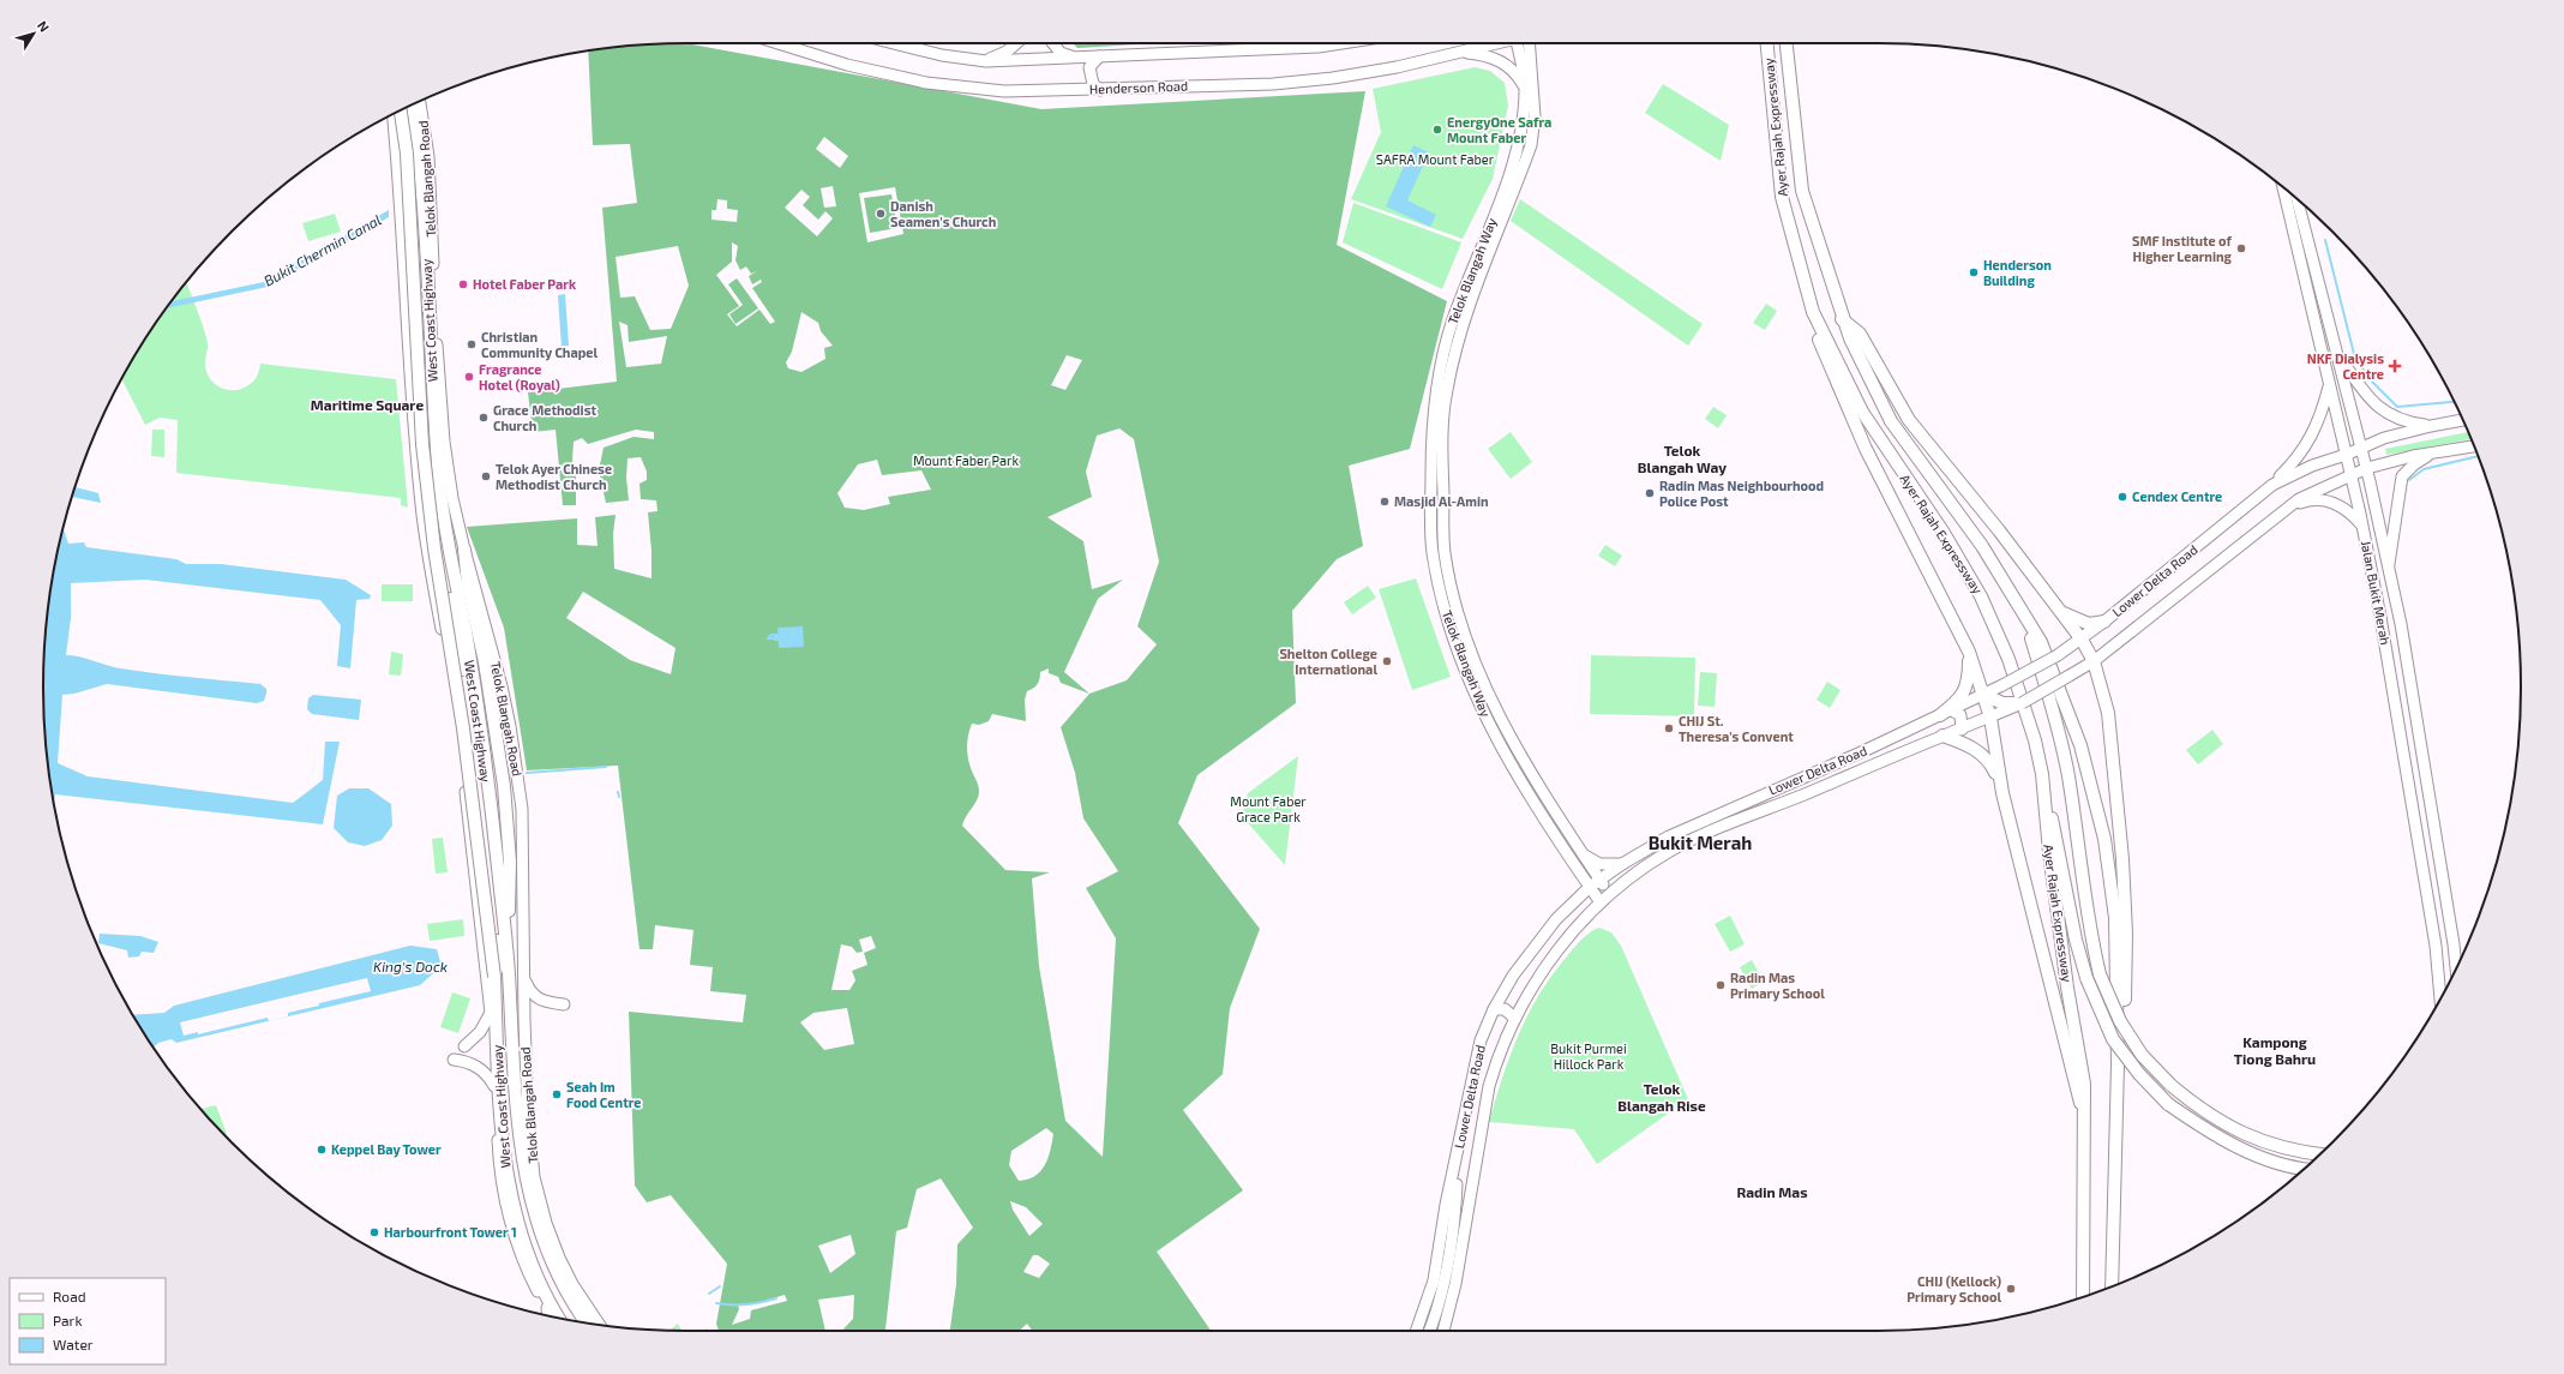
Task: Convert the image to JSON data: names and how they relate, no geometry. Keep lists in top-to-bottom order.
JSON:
{
  "streets": {
    "highway": ["Ayer Rajah Expressway", "West Coast Highway"],
    "main road": [
      "Henderson Road",
      "Telok Blangah Road",
      "Telok Blangah Way",
      "Lower Delta Road",
      "Jalan Bukit Merah"
    ]
  },
  "crossings": [
    ["Telok Blangah Way", "Lower Delta Road"],
    ["Lower Delta Road", "Jalan Bukit Merah"]
  ],
  "districts": [
    "Maritime Square",
    "Telok Blangah Way",
    "Bukit Merah",
    "Kampong Tiong Bahru",
    "Telok Blangah Rise",
    "Radin Mas"
  ],
  "water": ["Bukit Chermin Canal", "King's Dock"],
  "parks": [
    "SAFRA Mount Faber",
    "Mount Faber Park",
    "Mount Faber Grace Park",
    "Bukit Purmei Hillock Park"
  ],
  "places": {
    "other": [
      "EnergyOne Safra Mount Faber",
      "Danish Seamen's Church",
      "SMF Institute of Higher Learning",
      "Henderson Building",
      "Hotel Faber Park",
      "Christian Community Chapel",
      "Fragrance Hotel (Royal)",
      "Grace Methodist Church",
      "Telok Ayer Chinese Methodist Church",
      "Radin Mas Neighbourhood Police Post",
      "Cendex Centre",
      "Masjid Al-Amin",
      "Shelton College International",
      "CHIJ St. Theresa's Convent",
      "Radin Mas Primary School",
      "Seah Im Food Centre",
      "Keppel Bay Tower",
      "Harbourfront Tower 1",
      "CHIJ (Kellock) Primary School"
    ],
    "health": ["NKF Dialysis Centre"]
  },
  "legend": ["Road", "Park", "Water"],
  "north": "top right"
}
